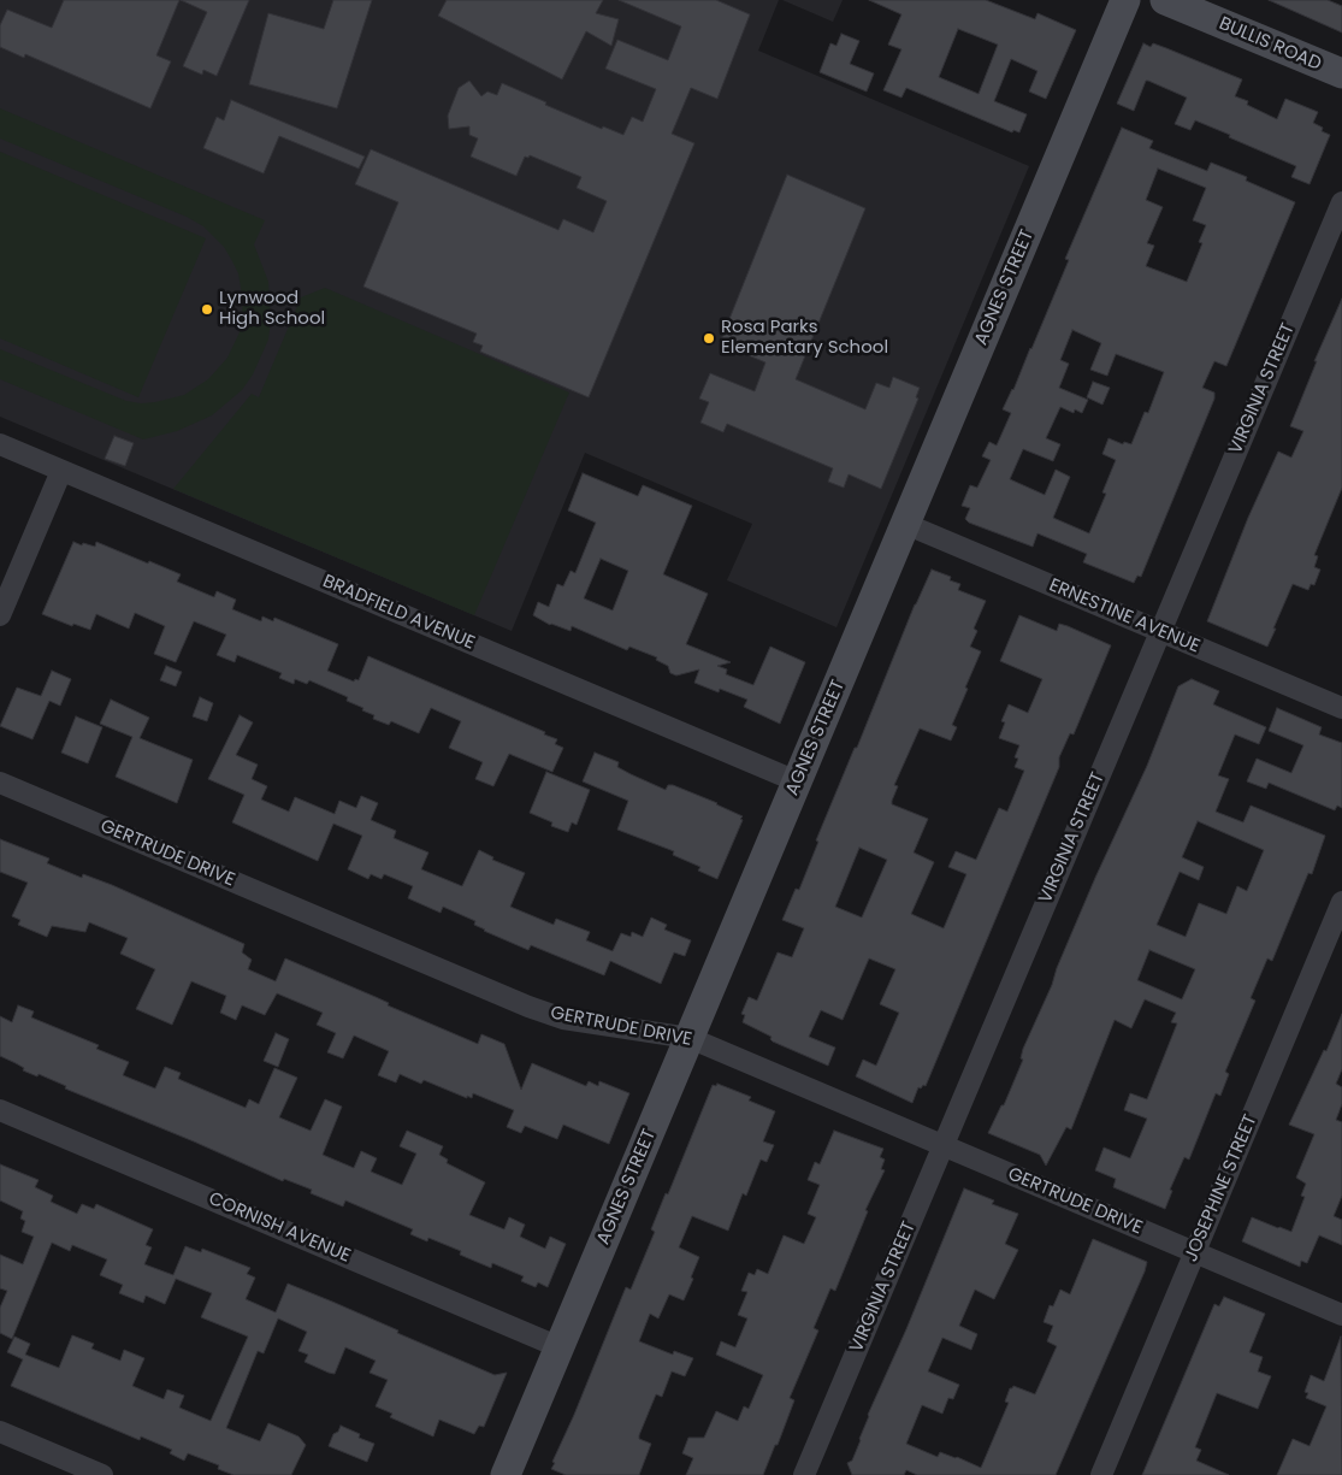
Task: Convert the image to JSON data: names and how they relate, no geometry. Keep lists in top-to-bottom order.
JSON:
{
  "streets": {
    "street": [
      "BULLIS ROAD",
      "AGNES STREET",
      "VIRGINIA STREET",
      "BRADFIELD AVENUE",
      "ERNESTINE AVENUE",
      "GERTRUDE DRIVE",
      "JOSEPHINE STREET",
      "CORNISH AVENUE"
    ]
  },
  "crossings": [
    ["AGNES STREET", "BRADFIELD AVENUE"],
    ["AGNES STREET", "ERNESTINE AVENUE"],
    ["AGNES STREET", "GERTRUDE DRIVE"],
    ["AGNES STREET", "CORNISH AVENUE"],
    ["VIRGINIA STREET", "ERNESTINE AVENUE"],
    ["VIRGINIA STREET", "GERTRUDE DRIVE"],
    ["GERTRUDE DRIVE", "JOSEPHINE STREET"]
  ],
  "places": ["Lynwood High School", "Rosa Parks Elementary School"]
}
